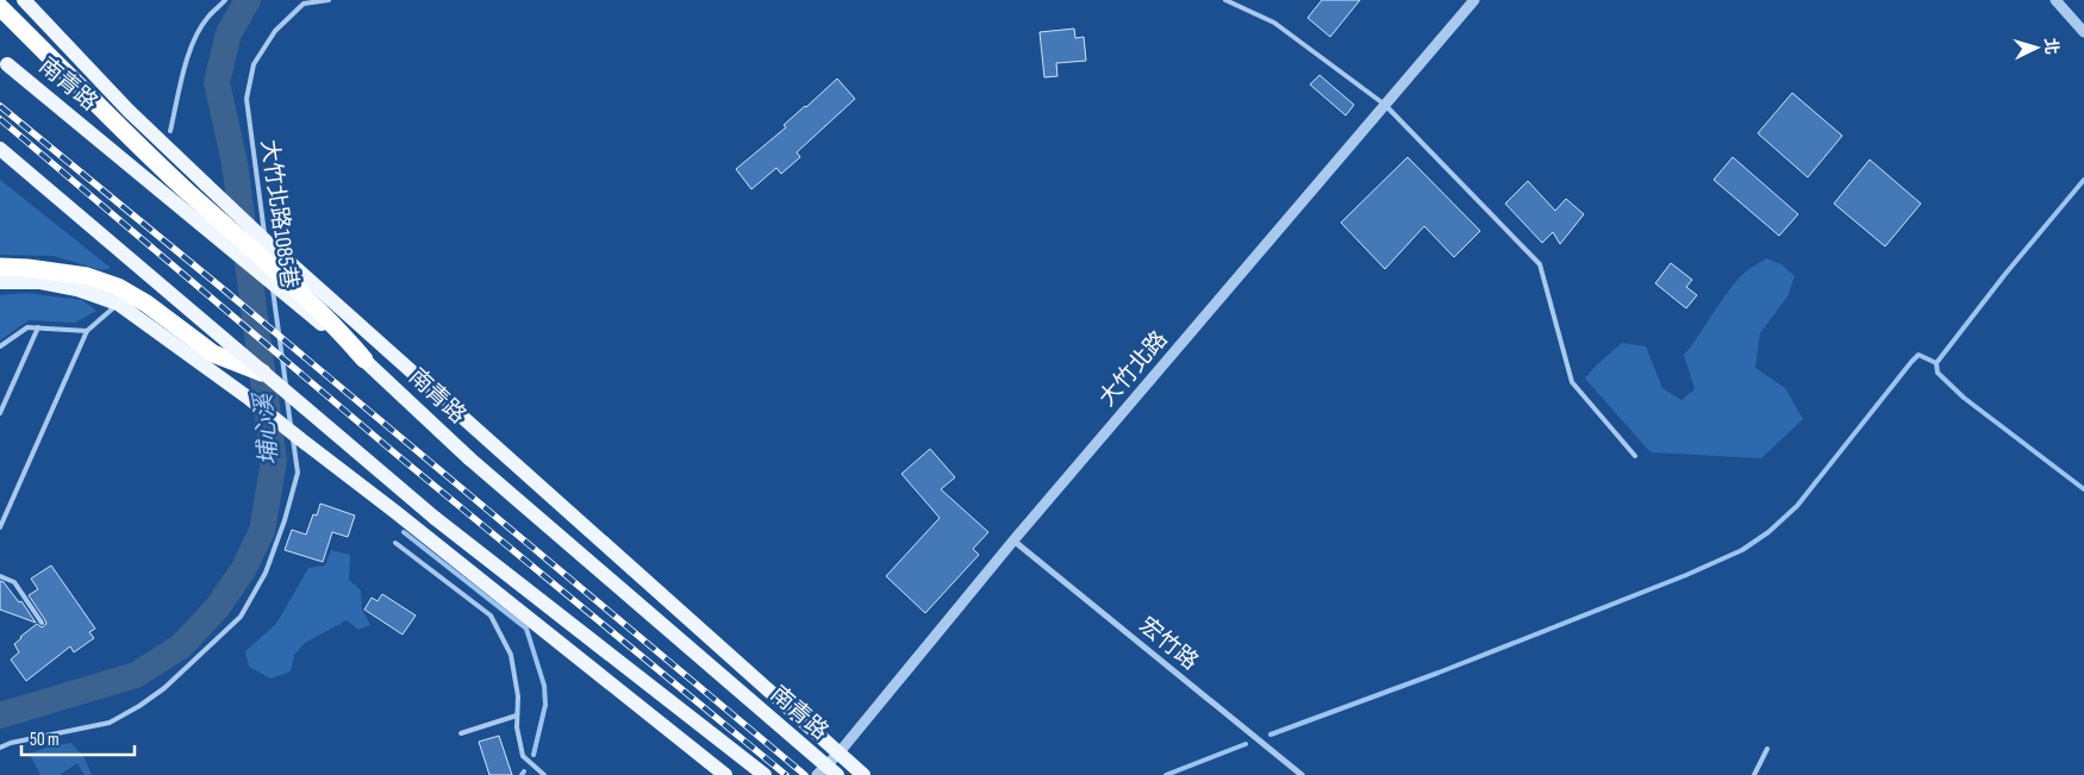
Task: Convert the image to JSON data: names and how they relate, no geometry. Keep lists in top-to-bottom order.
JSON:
{
  "streets": {
    "main road": ["南青路"],
    "street": ["大竹北路", "宏竹路"],
    "lane": ["大竹北路1085巷"]
  },
  "crossings": [
    ["南青路", "大竹北路"],
    ["大竹北路", "宏竹路"]
  ],
  "water": ["埔心溪"],
  "scale_bar": "50 m",
  "north": "right"
}
